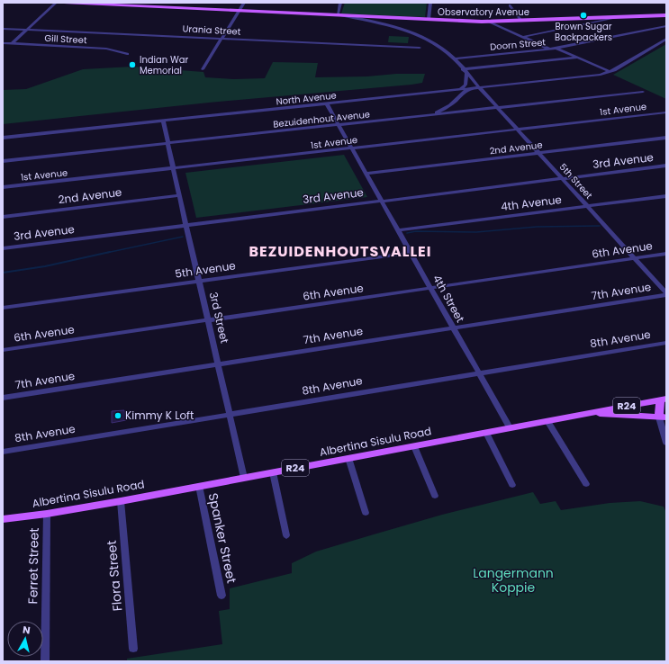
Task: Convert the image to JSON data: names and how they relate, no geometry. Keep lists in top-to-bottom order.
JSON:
{
  "streets": {
    "main road": ["Observatory Avenue", "R24", "Albertina Sisulu Road"],
    "street": [
      "Urania Street",
      "Gill Street",
      "Doorn Street",
      "North Avenue",
      "1st Avenue",
      "Bezuidenhout Avenue",
      "2nd Avenue",
      "3rd Avenue",
      "5th Street",
      "4th Avenue",
      "6th Avenue",
      "5th Avenue",
      "7th Avenue",
      "4th Street",
      "3rd Street",
      "8th Avenue",
      "Spanker Street",
      "Ferret Street",
      "Flora Street"
    ]
  },
  "crossings": [
    ["Observatory Avenue", "5th Street"],
    ["Doorn Street", "5th Street"],
    ["North Avenue", "5th Street"],
    ["North Avenue", "4th Street"],
    ["North Avenue", "3rd Street"],
    ["1st Avenue", "5th Street"],
    ["1st Avenue", "4th Street"],
    ["1st Avenue", "3rd Street"],
    ["Bezuidenhout Avenue", "5th Street"],
    ["Bezuidenhout Avenue", "4th Street"],
    ["Bezuidenhout Avenue", "3rd Street"],
    ["2nd Avenue", "5th Street"],
    ["2nd Avenue", "4th Street"],
    ["2nd Avenue", "3rd Street"],
    ["3rd Avenue", "5th Street"],
    ["3rd Avenue", "4th Street"],
    ["3rd Avenue", "3rd Street"],
    ["5th Street", "4th Avenue"],
    ["5th Street", "6th Avenue"],
    ["5th Street", "7th Avenue"],
    ["4th Avenue", "4th Street"],
    ["6th Avenue", "4th Street"],
    ["6th Avenue", "3rd Street"],
    ["5th Avenue", "4th Street"],
    ["5th Avenue", "3rd Street"],
    ["7th Avenue", "4th Street"],
    ["7th Avenue", "3rd Street"],
    ["4th Street", "8th Avenue"],
    ["4th Street", "Albertina Sisulu Road"],
    ["3rd Street", "8th Avenue"],
    ["3rd Street", "Albertina Sisulu Road"],
    ["R24", "Albertina Sisulu Road"],
    ["Albertina Sisulu Road", "Spanker Street"],
    ["Albertina Sisulu Road", "Ferret Street"],
    ["Albertina Sisulu Road", "Flora Street"]
  ],
  "districts": ["BEZUIDENHOUTSVALLEI"],
  "parks": ["Langermann Koppie"],
  "places": ["Brown Sugar Backpackers", "Indian War Memorial", "Kimmy K Loft"],
  "north": "top"
}
